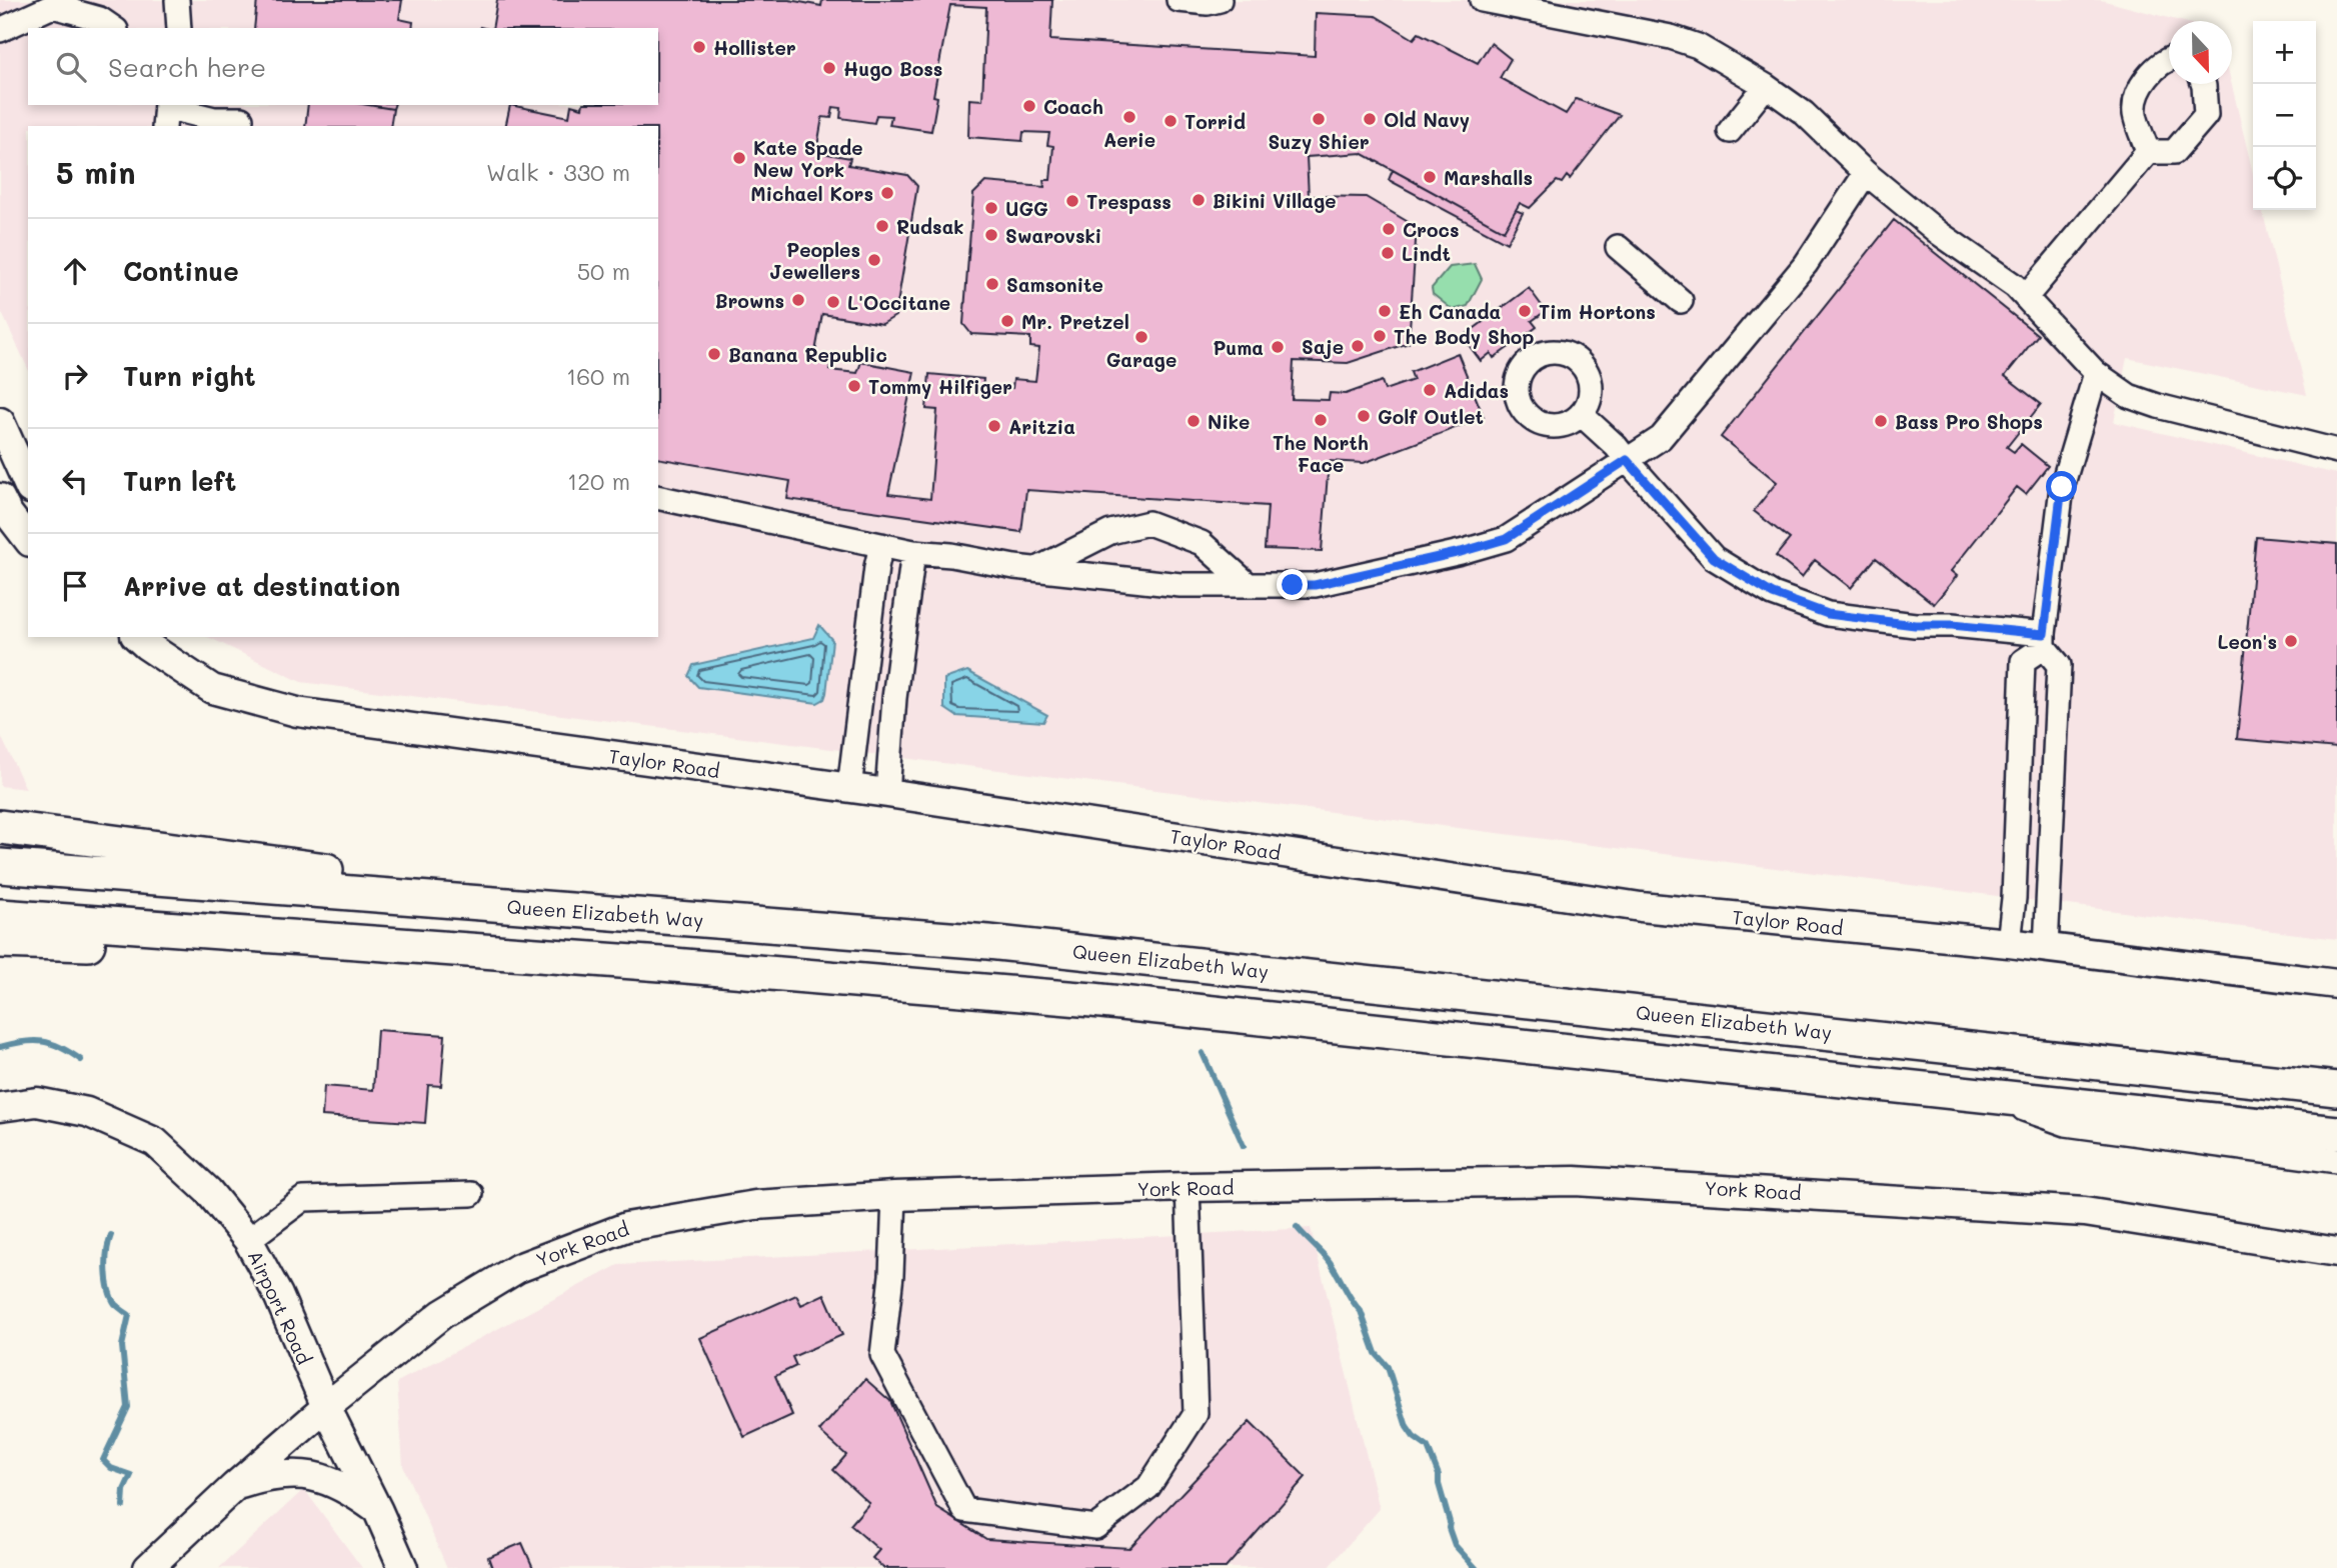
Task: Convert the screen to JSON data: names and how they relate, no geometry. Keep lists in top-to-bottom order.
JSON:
{
  "streets": {
    "highway": ["Queen Elizabeth Way"],
    "main road": ["Taylor Road", "York Road", "Airport Road"]
  },
  "crossings": [
    ["York Road", "Airport Road"]
  ],
  "places": [
    "Hollister",
    "Hugo Boss",
    "Coach",
    "Aerie",
    "Suzy Shier",
    "Old Navy",
    "Torrid",
    "Kate Spade New York",
    "Marshalls",
    "Michael Kors",
    "Bikini Village",
    "Trespass",
    "UGG",
    "Rudsak",
    "Crocs",
    "Swarovski",
    "Lindt",
    "Peoples Jewellers",
    "Samsonite",
    "Browns",
    "L'Occitane",
    "Eh Canada",
    "Tim Hortons",
    "Mr. Pretzel",
    "The Body Shop",
    "Garage",
    "Saje",
    "Puma",
    "Banana Republic",
    "Tommy Hilfiger",
    "Adidas",
    "Golf Outlet",
    "The North Face",
    "Nike",
    "Bass Pro Shops",
    "Aritzia",
    "Leon's"
  ],
  "north": "bottom",
  "page": {
    "map_buttons": ["+", "−"],
    "search": "Search here",
    "heading": ["5 min", "Walk · 330 m"],
    "list": [
      ["Continue", "50 m"],
      ["Turn right", "160 m"],
      ["Turn left", "120 m"],
      "Arrive at destination"
    ]
  }
}
